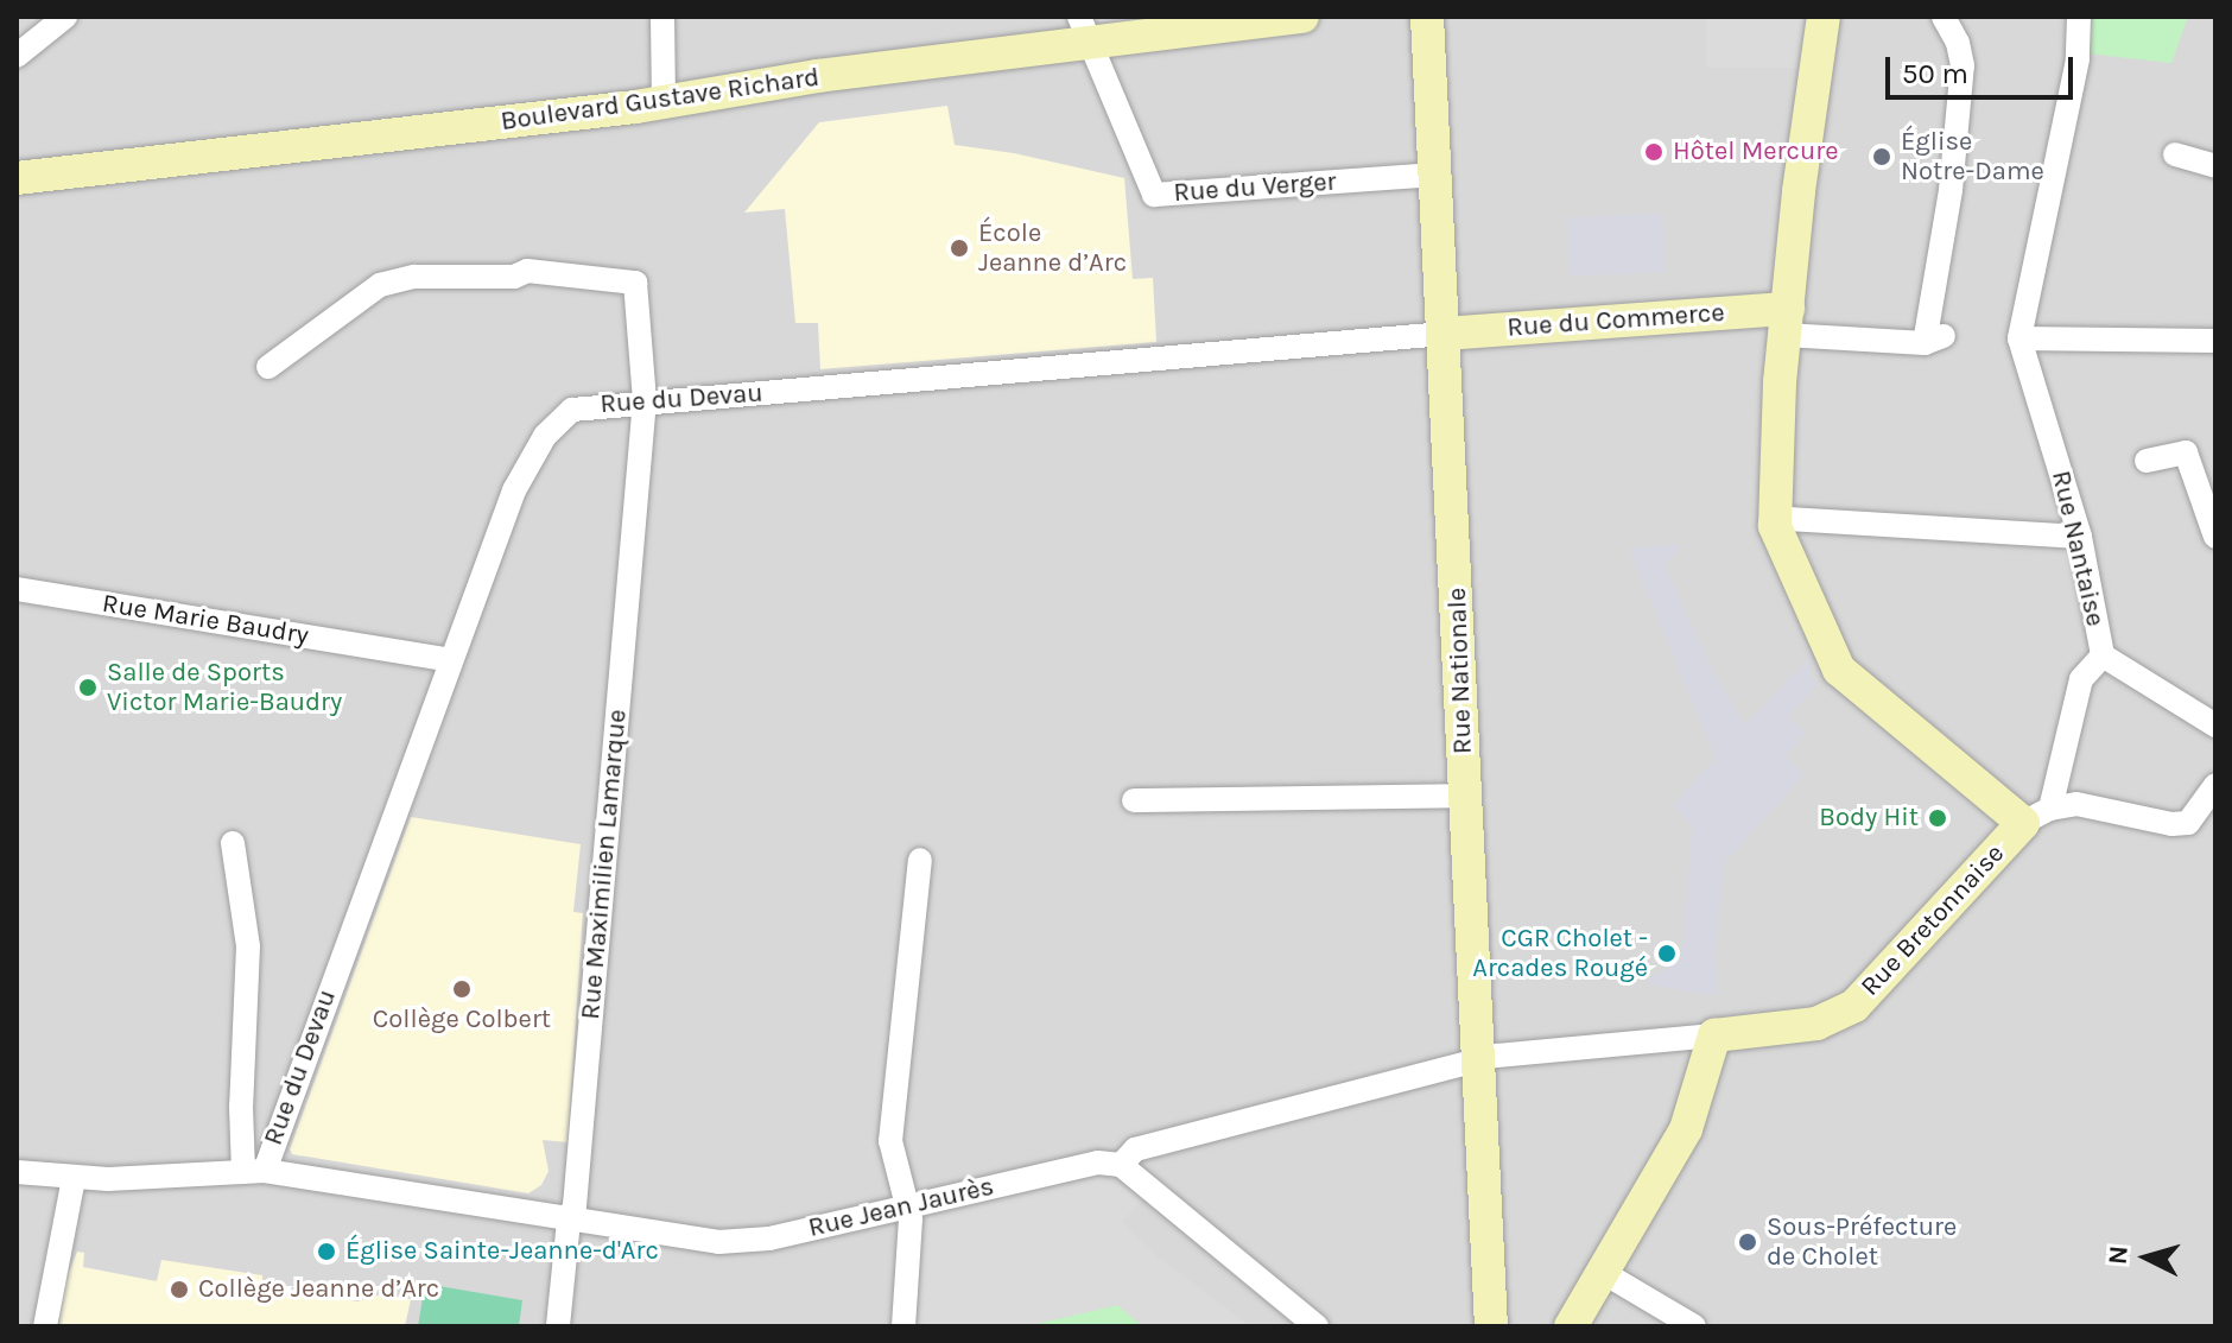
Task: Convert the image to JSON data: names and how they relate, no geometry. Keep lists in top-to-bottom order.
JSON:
{
  "streets": {
    "street": [
      "Boulevard Gustave Richard",
      "Rue du Verger",
      "Rue du Commerce",
      "Rue du Devau",
      "Rue Nantaise",
      "Rue Marie Baudry",
      "Rue Nationale",
      "Rue Maximilien Lamarque",
      "Rue Bretonnaise",
      "Rue Jean Jaurès"
    ]
  },
  "crossings": [
    ["Boulevard Gustave Richard", "Rue du Verger"],
    ["Rue du Verger", "Rue Nationale"],
    ["Rue du Commerce", "Rue du Devau"],
    ["Rue du Commerce", "Rue Nationale"],
    ["Rue du Devau", "Rue Marie Baudry"],
    ["Rue du Devau", "Rue Nationale"],
    ["Rue du Devau", "Rue Maximilien Lamarque"],
    ["Rue du Devau", "Rue Jean Jaurès"],
    ["Rue Nantaise", "Rue Bretonnaise"],
    ["Rue Nationale", "Rue Jean Jaurès"],
    ["Rue Maximilien Lamarque", "Rue Jean Jaurès"],
    ["Rue Bretonnaise", "Rue Jean Jaurès"]
  ],
  "places": [
    "Hôtel Mercure",
    "Église Notre-Dame",
    "École Jeanne d’Arc",
    "Salle de Sports Victor Marie-Baudry",
    "Body Hit",
    "CGR Cholet - Arcades Rougé",
    "Collège Colbert",
    "Sous-Préfecture de Cholet",
    "Église Sainte-Jeanne-d'Arc",
    "Collège Jeanne d’Arc"
  ],
  "scale_bar": "50 m",
  "north": "left"
}
